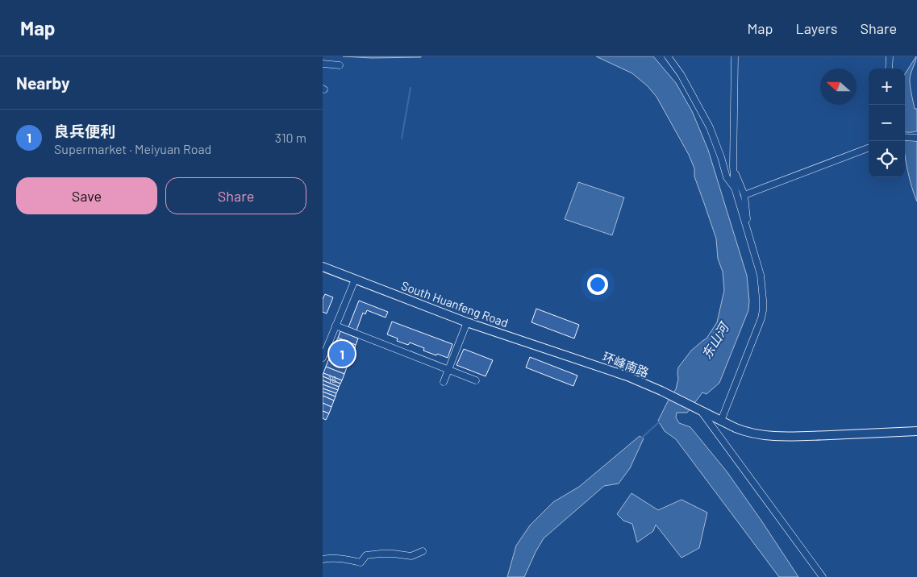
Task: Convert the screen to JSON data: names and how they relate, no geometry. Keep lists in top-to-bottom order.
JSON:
{
  "streets": {
    "main road": ["South Huanfeng Road"]
  },
  "water": ["东山河"],
  "house_numbers": ["18"],
  "north": "left",
  "page": {
    "header": "Map",
    "nav": ["Map", "Layers", "Share"],
    "heading": "Nearby",
    "map_buttons": ["+", "−"],
    "list": [
      {
        "mark": "1",
        "name": "良兵便利",
        "note": "Supermarket · Meiyuan Road",
        "value": "310 m"
      }
    ],
    "buttons": ["Save", "Share"],
    "pins": "1"
  }
}
